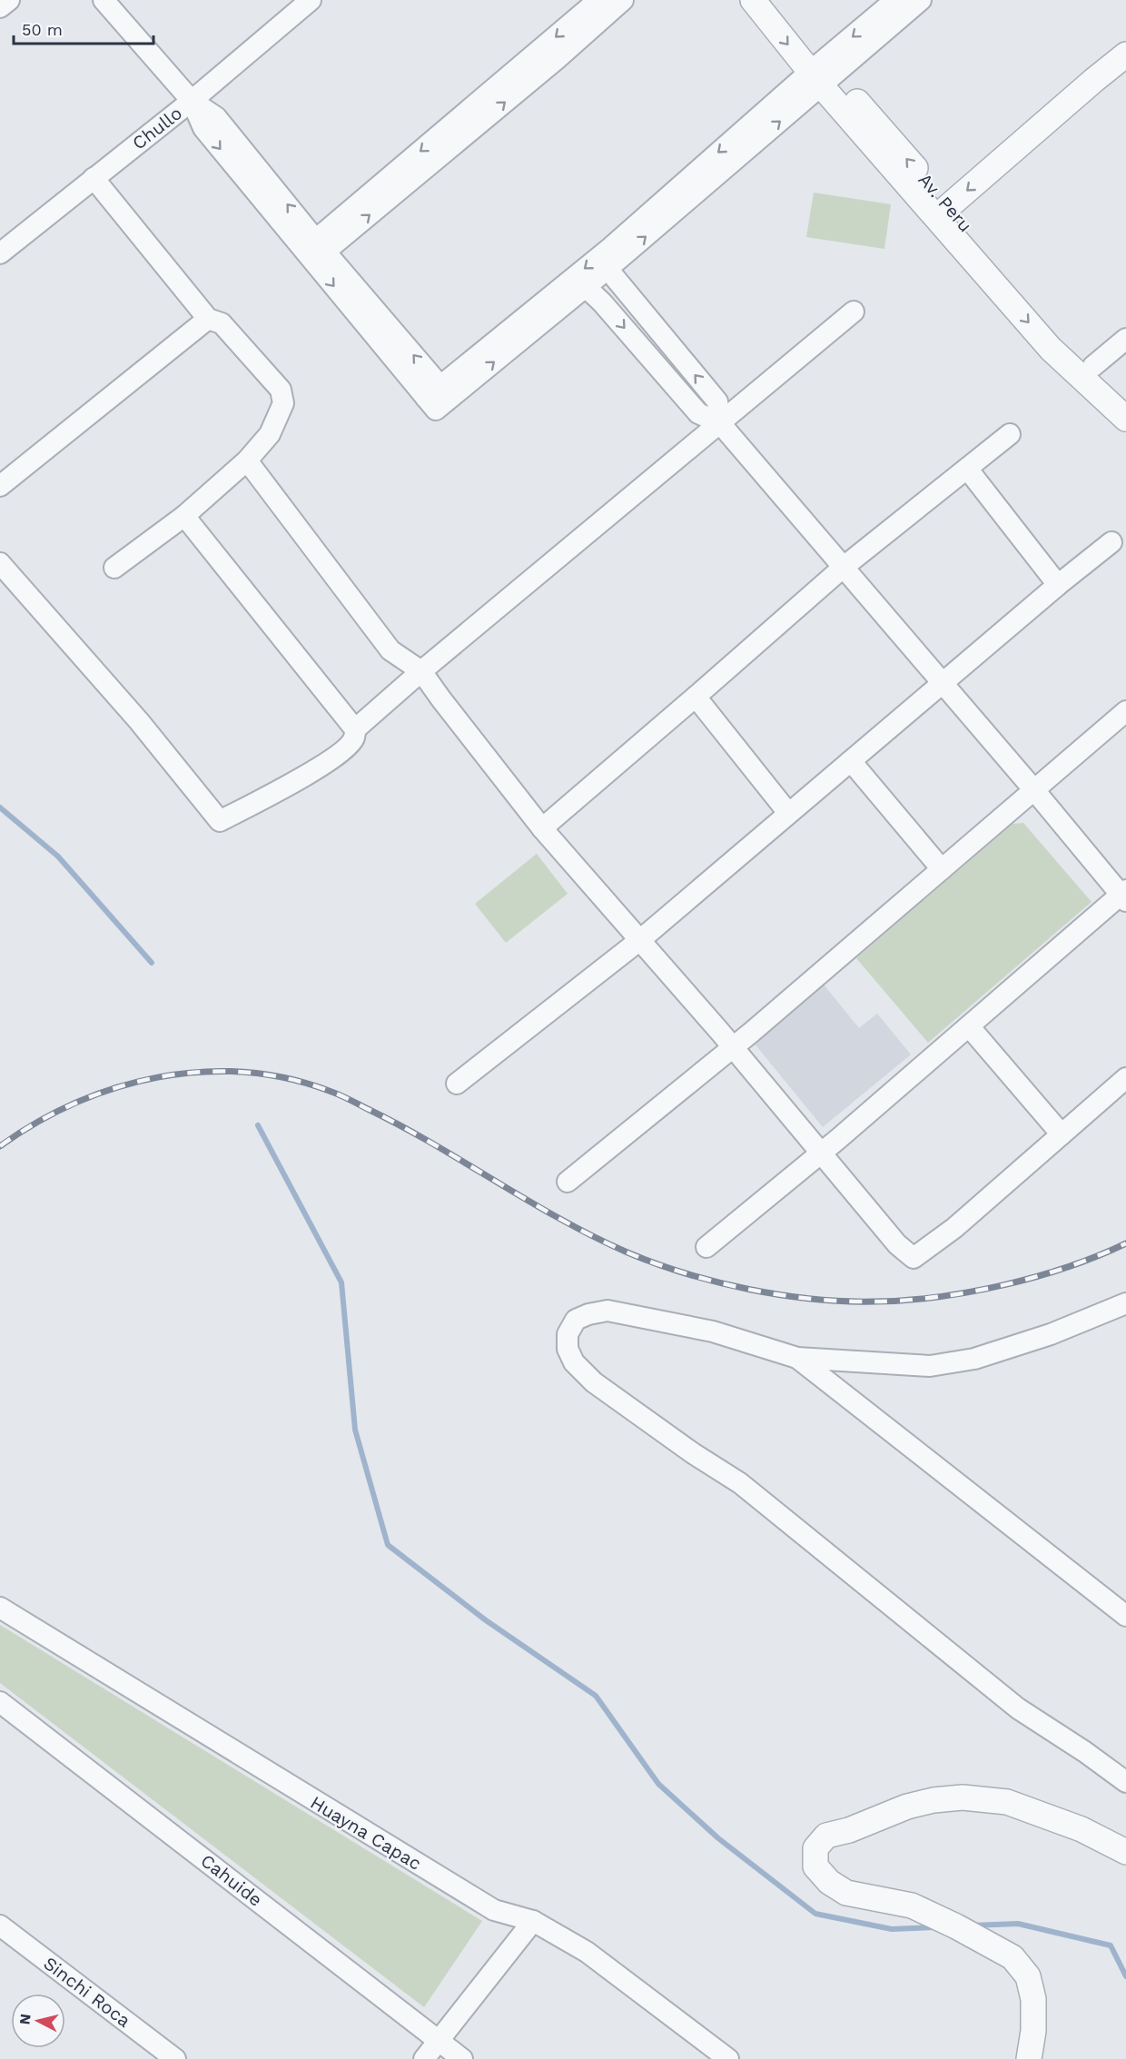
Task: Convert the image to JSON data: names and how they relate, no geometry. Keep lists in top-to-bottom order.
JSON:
{
  "streets": {
    "street": [
      "Chullo",
      "Av. Peru",
      "Huayna Capac",
      "Cahuide",
      "Sinchi Roca"
    ]
  },
  "scale_bar": "50 m",
  "north": "left"
}
